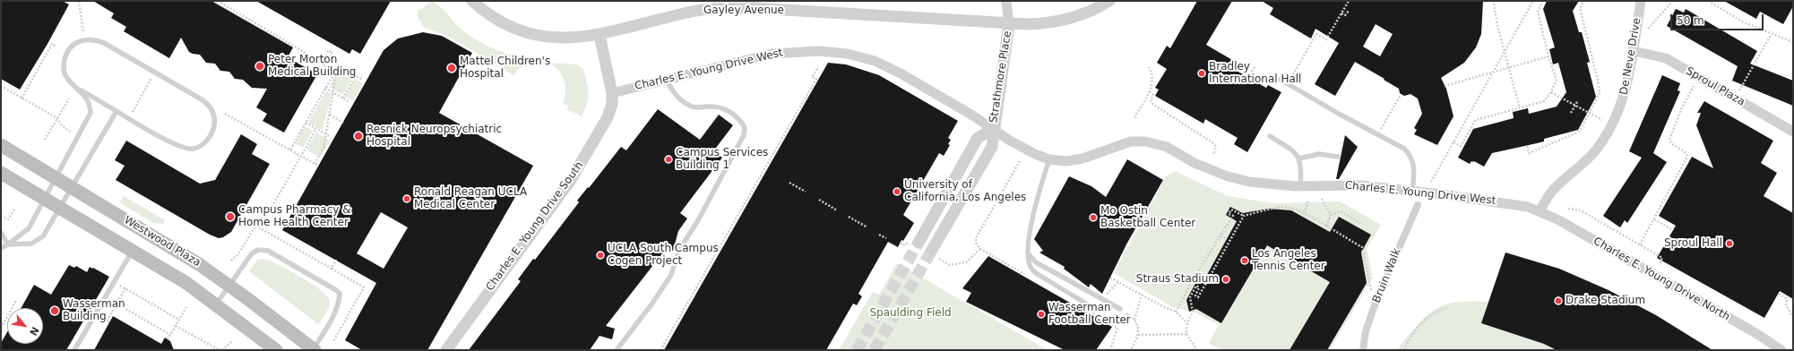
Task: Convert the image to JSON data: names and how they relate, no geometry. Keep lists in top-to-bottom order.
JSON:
{
  "streets": {
    "main road": ["Westwood Plaza"],
    "street": [
      "Gayley Avenue",
      "De Neve Drive",
      "Charles E. Young Drive West",
      "Strathmore Place",
      "Sproul Plaza",
      "Charles E. Young Drive South",
      "Bruin Walk",
      "Charles E. Young Drive North"
    ]
  },
  "crossings": [
    ["Gayley Avenue", "Strathmore Place"],
    ["Gayley Avenue", "Charles E. Young Drive South"],
    ["De Neve Drive", "Charles E. Young Drive West"],
    ["De Neve Drive", "Sproul Plaza"],
    ["De Neve Drive", "Charles E. Young Drive North"],
    ["Charles E. Young Drive West", "Strathmore Place"],
    ["Charles E. Young Drive West", "Charles E. Young Drive South"],
    ["Charles E. Young Drive West", "Charles E. Young Drive North"]
  ],
  "parks": ["Spaulding Field"],
  "places": [
    "Peter Morton Medical Building",
    "Mattel Children's Hospital",
    "Bradley International Hall",
    "Resnick Neuropsychiatric Hospital",
    "Campus Services Building 1",
    "University of California, Los Angeles",
    "Ronald Reagan UCLA Medical Center",
    "Campus Pharmacy & Home Health Center",
    "Mo Ostin Basketball Center",
    "Sproul Hall",
    "UCLA South Campus Cogen Project",
    "Los Angeles Tennis Center",
    "Straus Stadium",
    "Drake Stadium",
    "Wasserman Building",
    "Wasserman Football Center"
  ],
  "scale_bar": "50 m",
  "north": "bottom right"
}
